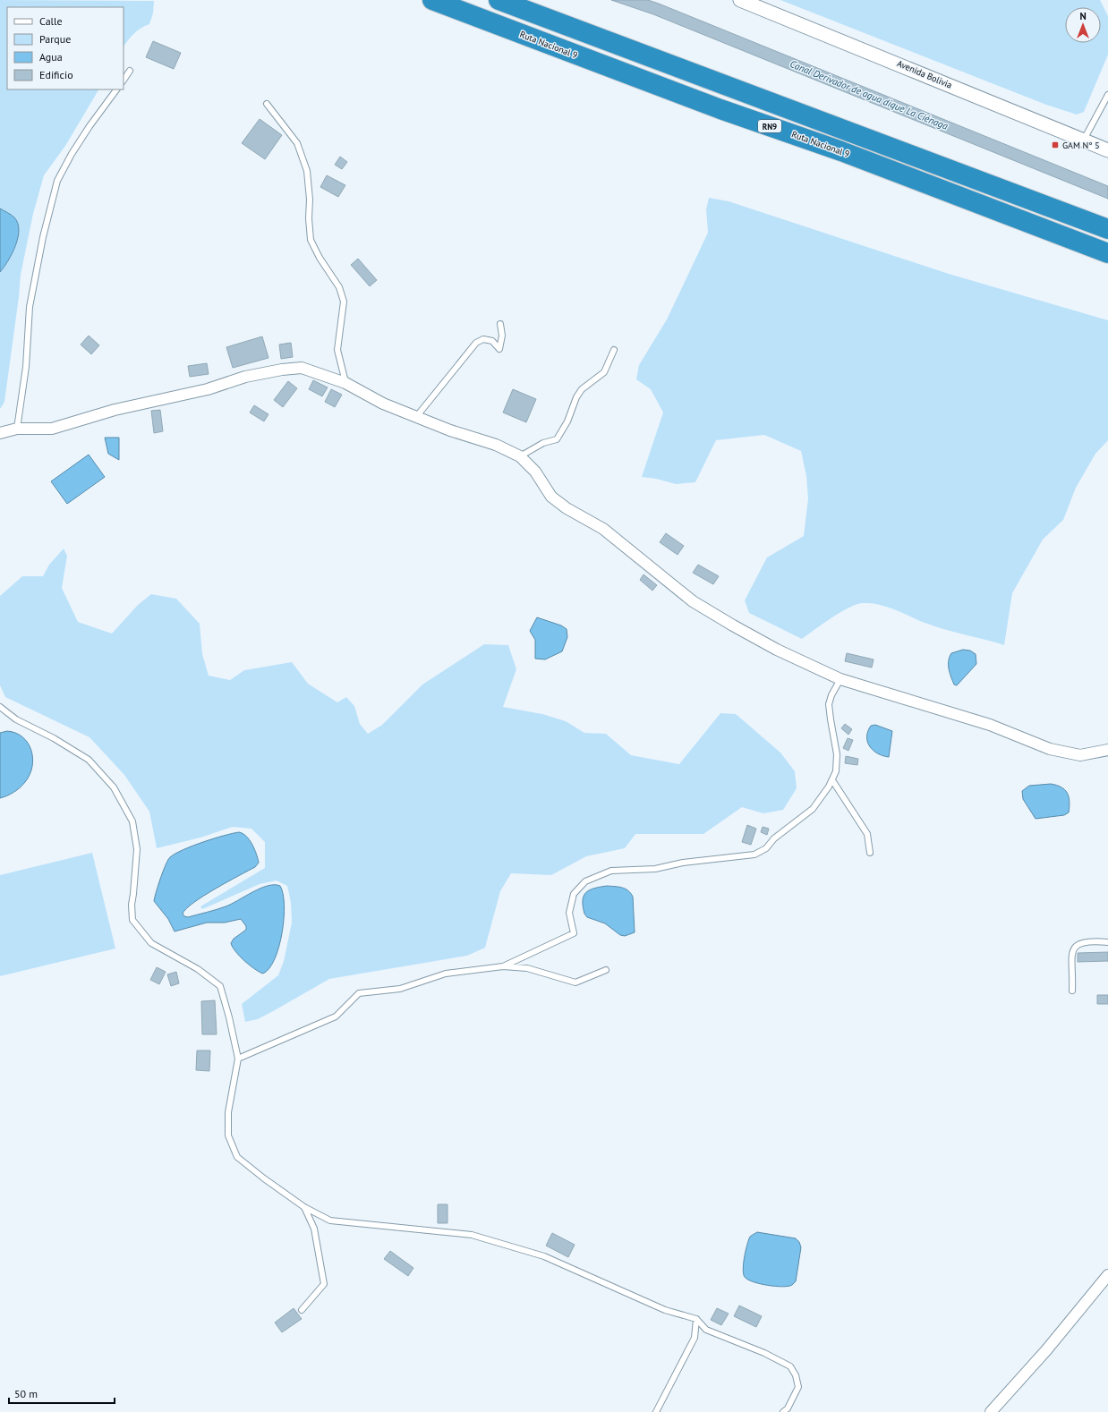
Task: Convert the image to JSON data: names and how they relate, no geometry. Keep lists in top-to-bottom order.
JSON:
{
  "streets": {
    "highway": ["Ruta Nacional 9", "RN9"],
    "street": ["Avenida Bolivia"]
  },
  "water": ["Canal Derivador de agua dique La Ciénaga"],
  "places": {
    "transit": ["GAM N° 5"]
  },
  "legend": [
    "Calle",
    "Parque",
    "Agua",
    "Edificio"
  ],
  "scale_bar": "50 m",
  "north": "top"
}
